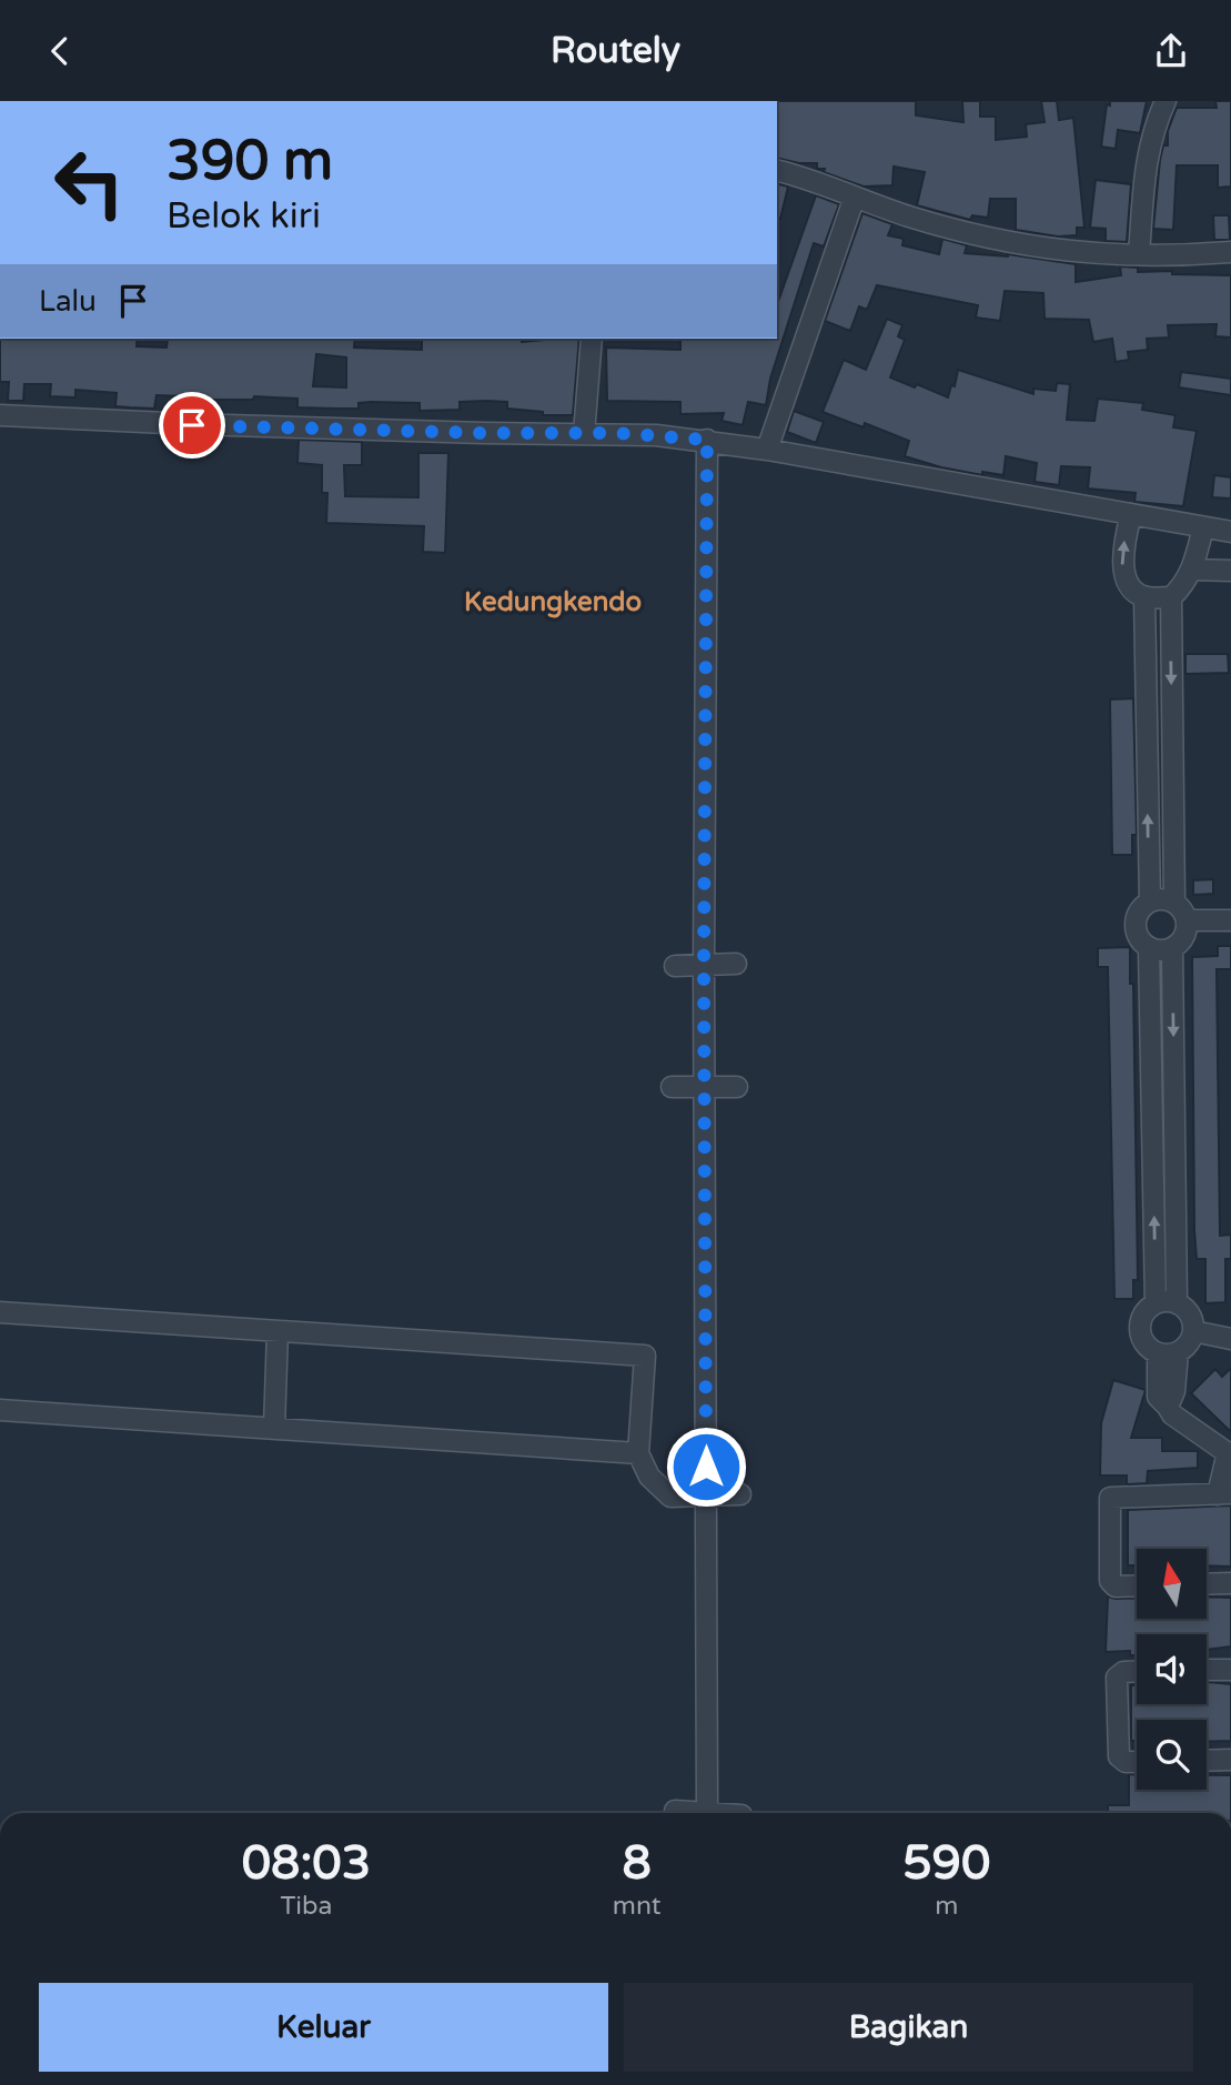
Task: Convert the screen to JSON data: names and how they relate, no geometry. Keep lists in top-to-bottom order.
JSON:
{
  "districts": ["Kedungkendo"],
  "north": "top",
  "page": {
    "header": "Routely",
    "turn": ["390 m", "Belok kiri"],
    "then": "Lalu",
    "eta": [
      "08:03",
      "Tiba",
      "8",
      "mnt",
      "590",
      "m"
    ],
    "buttons": ["Keluar", "Bagikan"]
  }
}
